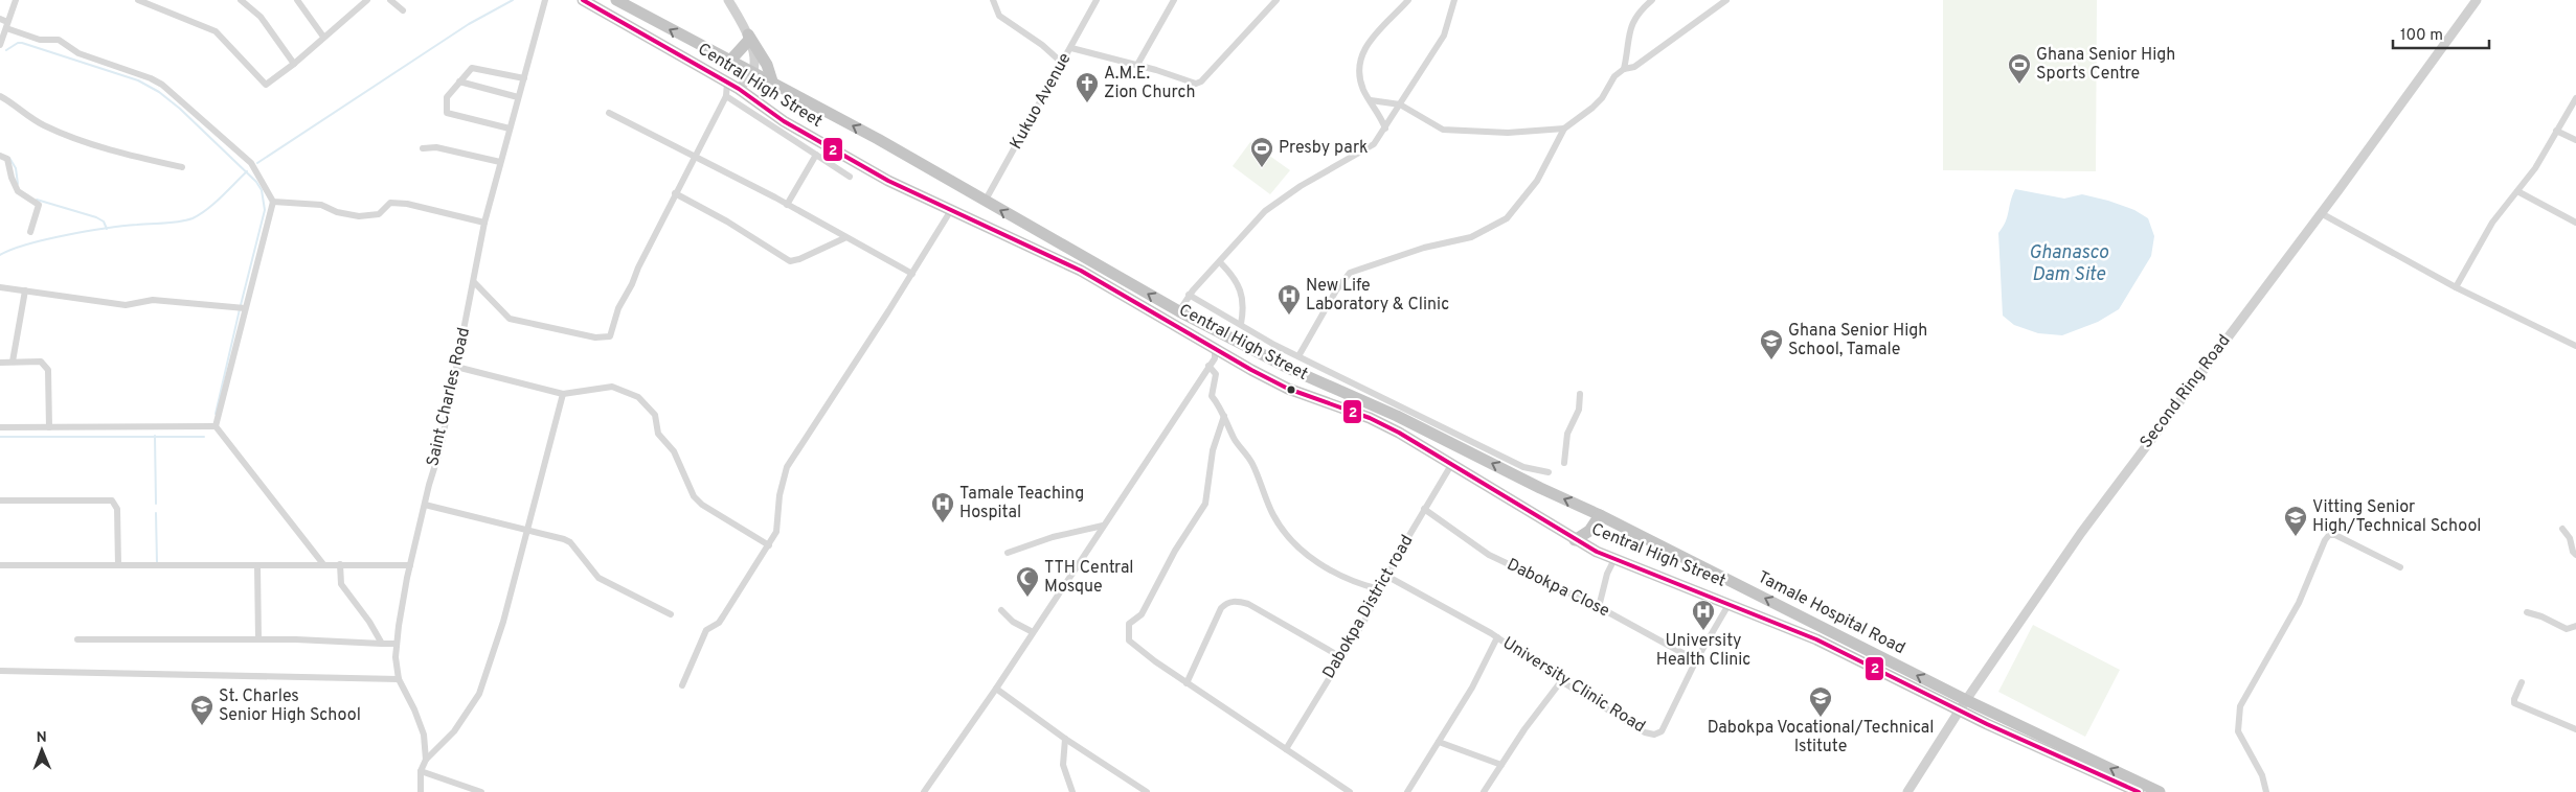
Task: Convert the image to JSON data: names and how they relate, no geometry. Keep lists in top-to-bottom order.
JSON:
{
  "streets": {
    "highway": ["Central High Street", "Tamale Hospital Road"],
    "street": [
      "Kukuo Avenue",
      "Second Ring Road",
      "Saint Charles Road",
      "Dabokpa Close",
      "Dabokpa District road",
      "University Clinic Road"
    ]
  },
  "crossings": [
    ["Central High Street", "Kukuo Avenue"],
    ["Central High Street", "Second Ring Road"],
    ["Central High Street", "Dabokpa District road"],
    ["Central High Street", "Tamale Hospital Road"],
    ["Central High Street", "University Clinic Road"],
    ["Second Ring Road", "Tamale Hospital Road"],
    ["Dabokpa Close", "Dabokpa District road"],
    ["Dabokpa Close", "University Clinic Road"],
    ["Dabokpa District road", "University Clinic Road"]
  ],
  "one_way": ["Tamale Hospital Road"],
  "water": ["Ghanasco Dam Site"],
  "places": {
    "sports": ["Ghana Senior High Sports Centre", "Presby park"],
    "church": ["A.M.E. Zion Church"],
    "hospital": ["New Life Laboratory & Clinic", "Tamale Teaching Hospital", "University Health Clinic"],
    "school or university": [
      "Ghana Senior High School, Tamale",
      "Vitting Senior High/Technical School",
      "Dabokpa Vocational/Technical Istitute",
      "St. Charles Senior High School"
    ],
    "mosque": ["TTH Central Mosque"]
  },
  "lines": ["transit line 2"],
  "scale_bar": "100 m",
  "north": "top"
}
